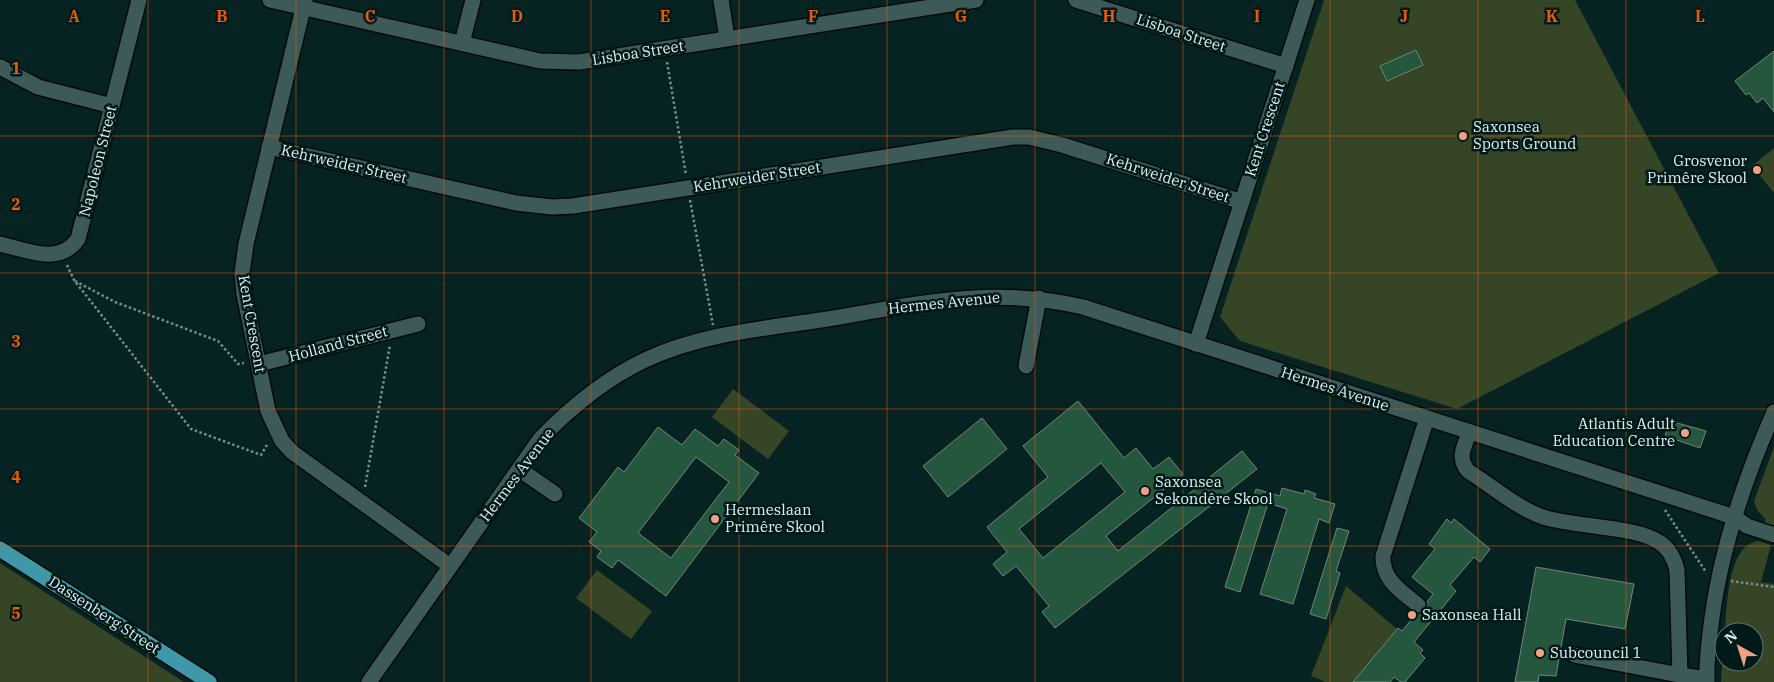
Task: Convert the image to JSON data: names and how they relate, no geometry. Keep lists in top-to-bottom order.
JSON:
{
  "streets": {
    "main road": ["Dassenberg Street"],
    "street": [
      "Lisboa Street",
      "Kent Crescent",
      "Napoleon Street",
      "Kehrweider Street",
      "Hermes Avenue",
      "Holland Street"
    ]
  },
  "crossings": [
    ["Lisboa Street", "Kent Crescent"],
    ["Kent Crescent", "Kehrweider Street"],
    ["Kent Crescent", "Hermes Avenue"],
    ["Kent Crescent", "Holland Street"]
  ],
  "places": [
    "Saxonsea Sports Ground",
    "Grosvenor Primêre Skool",
    "Atlantis Adult Education Centre",
    "Saxonsea Sekondêre Skool",
    "Hermeslaan Primêre Skool",
    "Saxonsea Hall",
    "Subcouncil 1"
  ],
  "north": "top left",
  "grid": {
    "columns": [
      "A",
      "B",
      "C",
      "D",
      "E",
      "F",
      "G",
      "H",
      "I",
      "J",
      "K",
      "L"
    ],
    "rows": [
      "1",
      "2",
      "3",
      "4",
      "5"
    ]
  }
}
